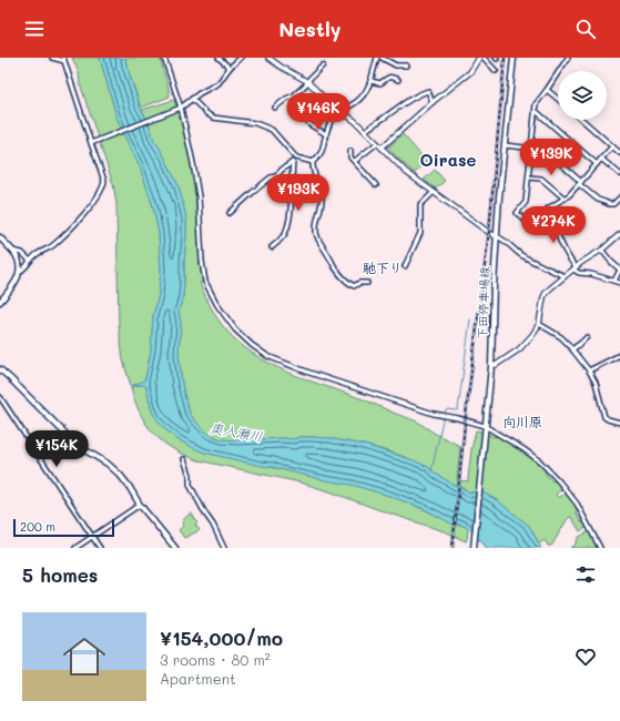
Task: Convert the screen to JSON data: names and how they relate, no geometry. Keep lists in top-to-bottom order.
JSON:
{
  "streets": {
    "main road": ["下田停車場線"]
  },
  "districts": ["Oirase", "馳下り", "向川原"],
  "water": ["奥入瀬川"],
  "scale_bar": "200 m",
  "page": {
    "header": "Nestly",
    "price": [
      "¥146K",
      "¥139K",
      "¥193K",
      "¥274K",
      "¥154K"
    ],
    "scale": "200 m",
    "heading": "5 homes",
    "list": [
      {
        "name": "¥154,000/mo",
        "note": "3 rooms · 80 m² · Apartment"
      }
    ]
  }
}
